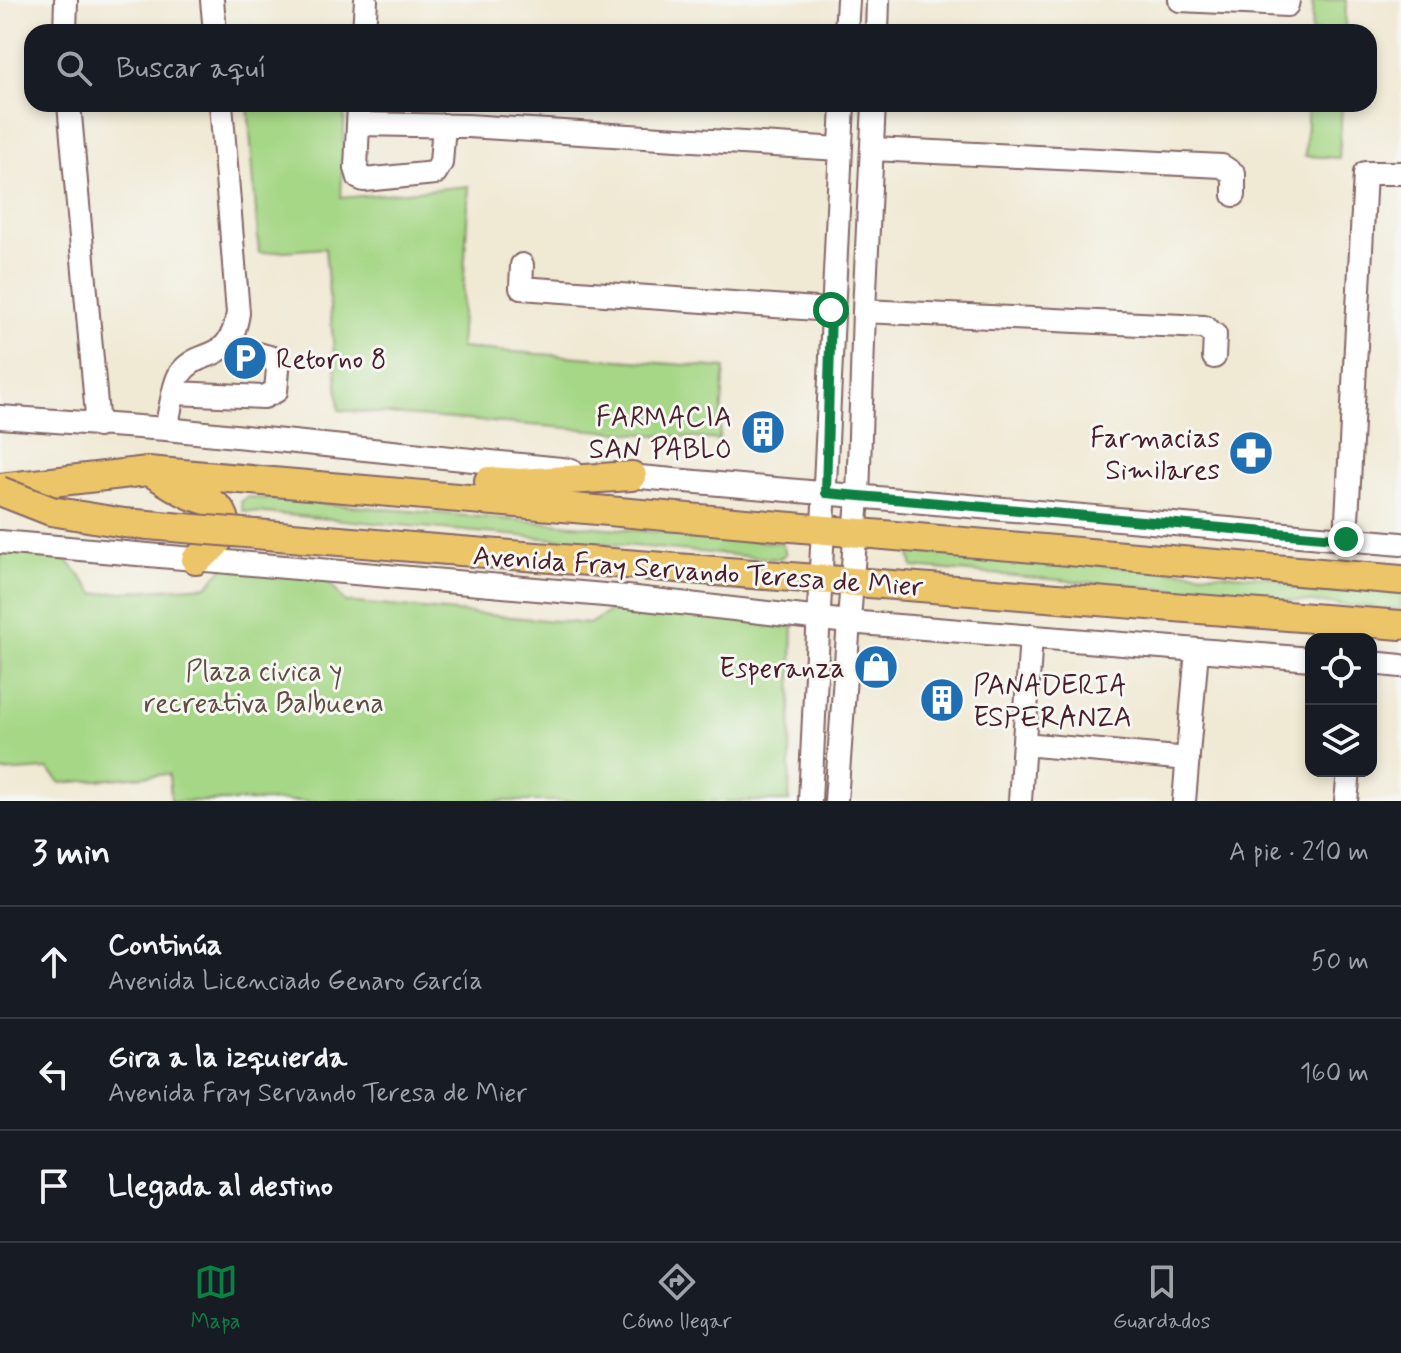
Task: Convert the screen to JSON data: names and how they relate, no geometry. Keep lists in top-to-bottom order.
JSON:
{
  "streets": {
    "main road": ["Avenida Fray Servando Teresa de Mier"]
  },
  "parks": ["Plaza civica y recreativa Balbuena"],
  "places": {
    "parking": ["Retorno 8"],
    "building": ["FARMACIA SAN PABLO", "PANADERIA ESPERANZA"],
    "pharmacy": ["Farmacias Similares"],
    "shop": ["Esperanza"]
  },
  "page": {
    "search": "Buscar aquí",
    "heading": ["3 min", "A pie · 210 m"],
    "list": [
      ["Continúa", "Avenida Licenciado Genaro García", "50 m"],
      ["Gira a la izquierda", "Avenida Fray Servando Teresa de Mier", "160 m"],
      "Llegada al destino"
    ],
    "nav": ["Mapa", "Cómo llegar", "Guardados"]
  }
}
